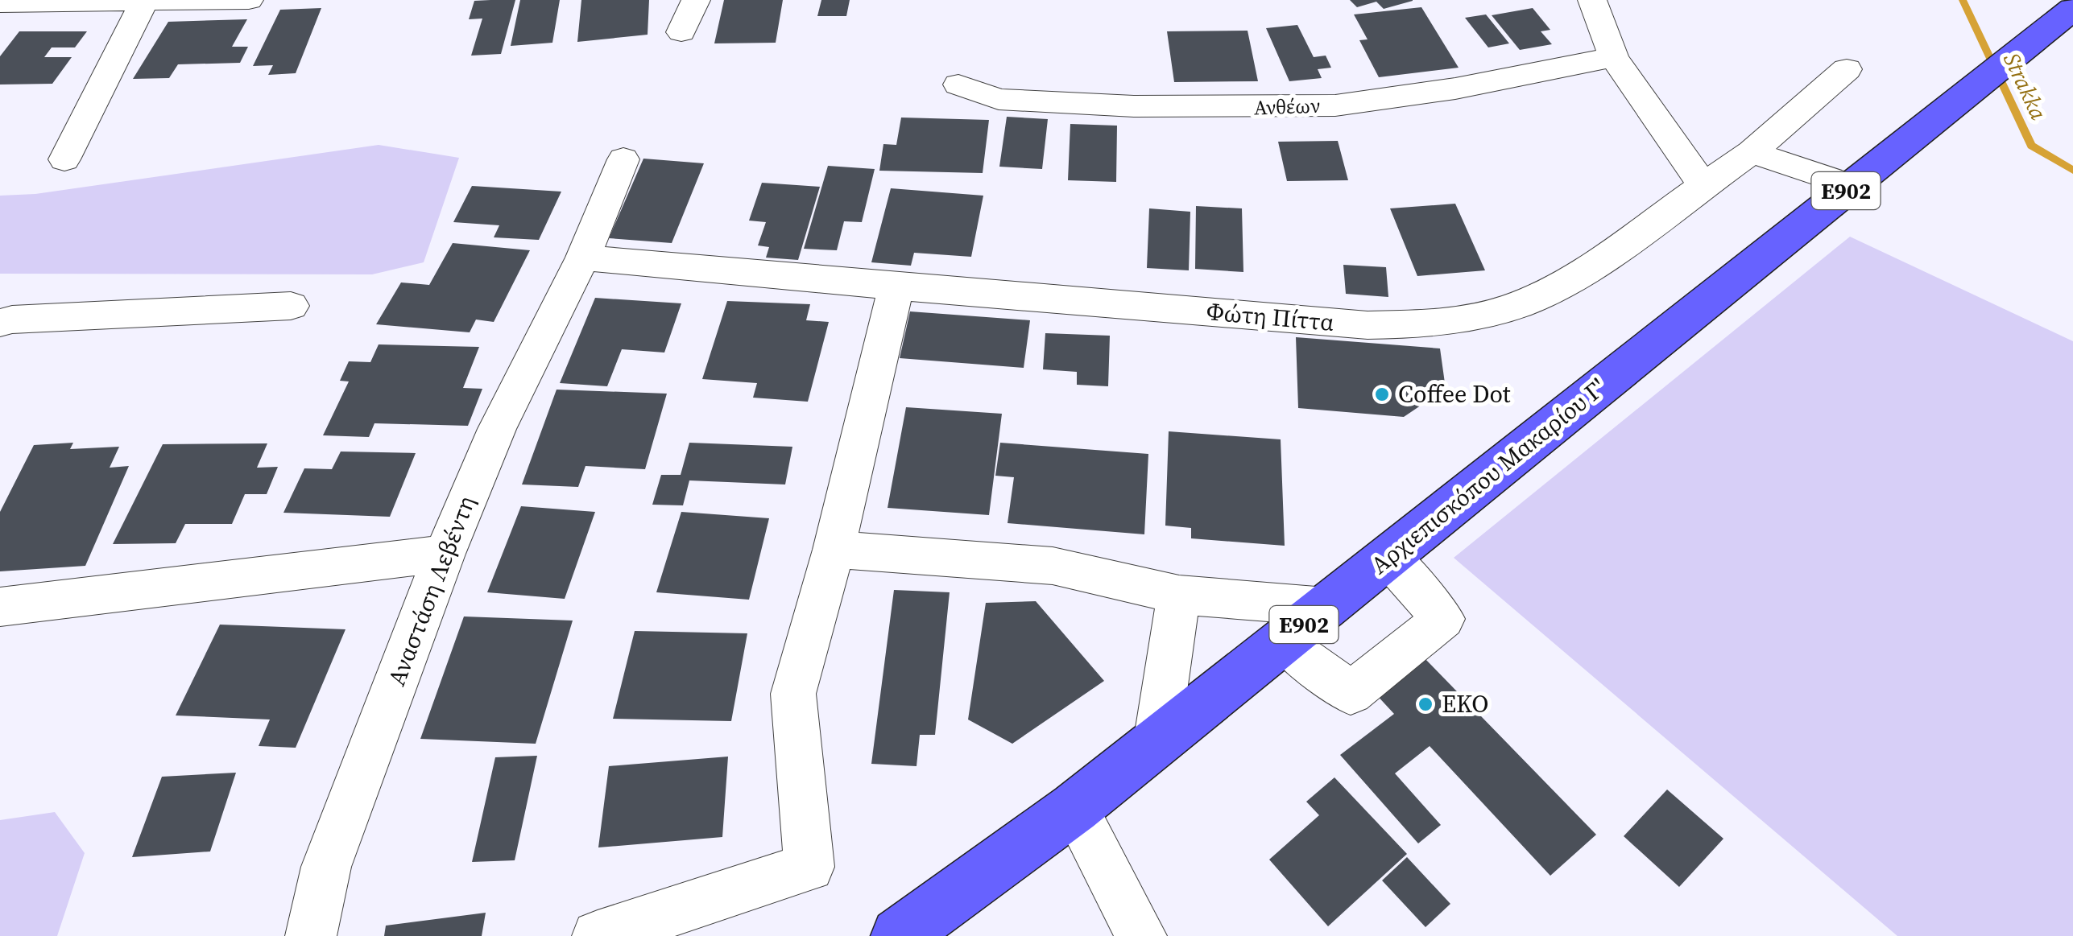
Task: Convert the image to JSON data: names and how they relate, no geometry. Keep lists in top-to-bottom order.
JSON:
{
  "streets": {
    "main road": ["E902", "Αρχιεπισκόπου Μακαρίου Γ'"],
    "street": ["Ανθέων", "Φώτη Πίττα", "Αναστάση Λεβέντη"]
  },
  "crossings": [
    ["Φώτη Πίττα", "Αναστάση Λεβέντη"]
  ],
  "water": ["Strakka"],
  "places": ["Coffee Dot", "EKO"]
}
